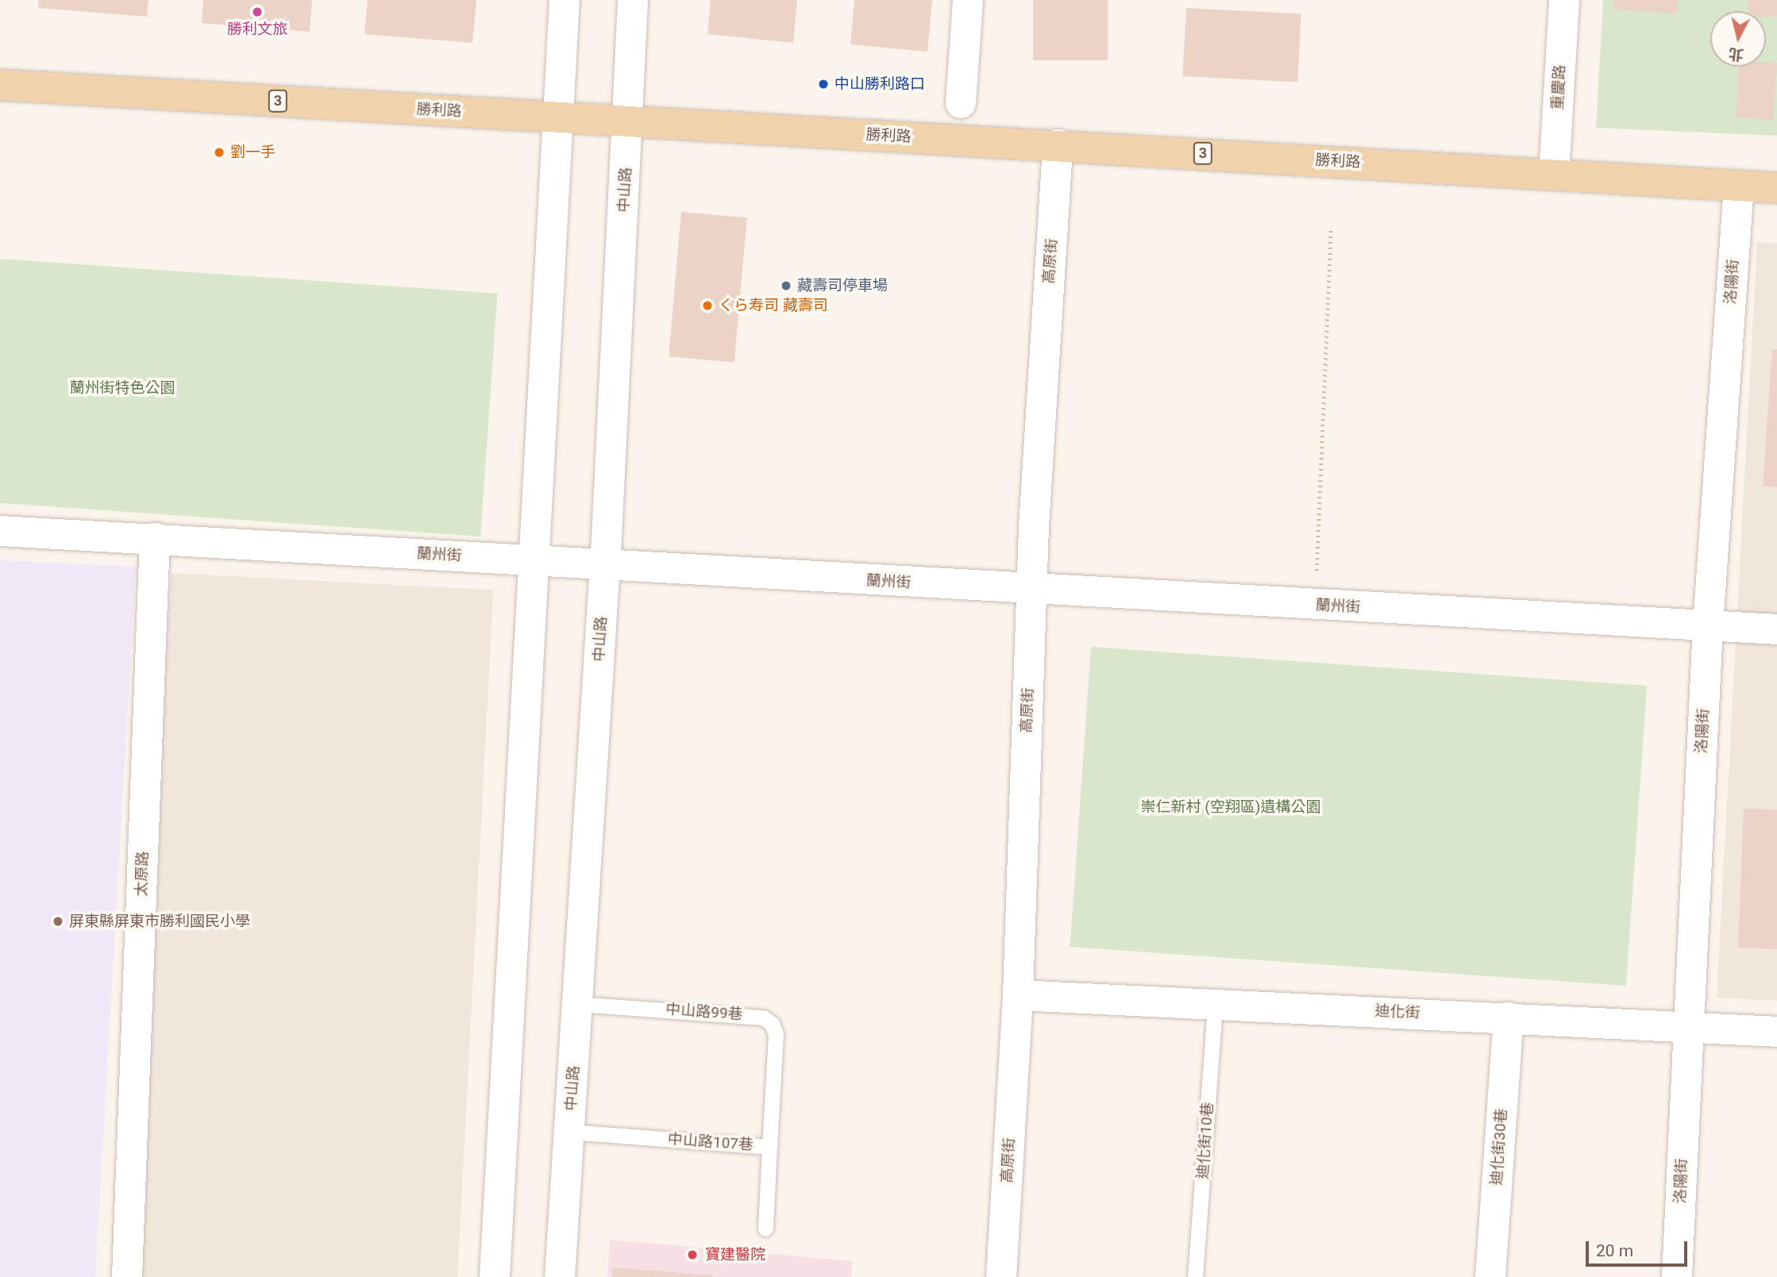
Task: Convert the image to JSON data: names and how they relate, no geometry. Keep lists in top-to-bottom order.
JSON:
{
  "streets": {
    "main road": ["3", "勝利路"],
    "street": [
      "重慶路",
      "中山路",
      "高原街",
      "洛陽街",
      "蘭州街",
      "太原路",
      "迪化街",
      "迪化街30巷"
    ],
    "lane": ["中山路99巷", "迪化街10巷", "中山路107巷"]
  },
  "crossings": [
    ["重慶路", "勝利路"],
    ["勝利路", "中山路"],
    ["勝利路", "高原街"],
    ["勝利路", "洛陽街"],
    ["中山路", "蘭州街"],
    ["中山路", "中山路99巷"],
    ["中山路", "中山路107巷"],
    ["高原街", "蘭州街"],
    ["高原街", "迪化街"],
    ["洛陽街", "蘭州街"],
    ["洛陽街", "迪化街"],
    ["蘭州街", "太原路"],
    ["中山路99巷", "中山路107巷"],
    ["迪化街", "迪化街10巷"],
    ["迪化街", "迪化街30巷"]
  ],
  "parks": ["蘭州街特色公園", "崇仁新村 (空翔區)遺構公園"],
  "places": [
    "勝利文旅",
    "中山勝利路口",
    "劉一手",
    "藏壽司停車場",
    "くら寿司 藏壽司",
    "屏東縣屏東市勝利國民小學",
    "寶建醫院"
  ],
  "scale_bar": "20 m",
  "north": "bottom"
}
